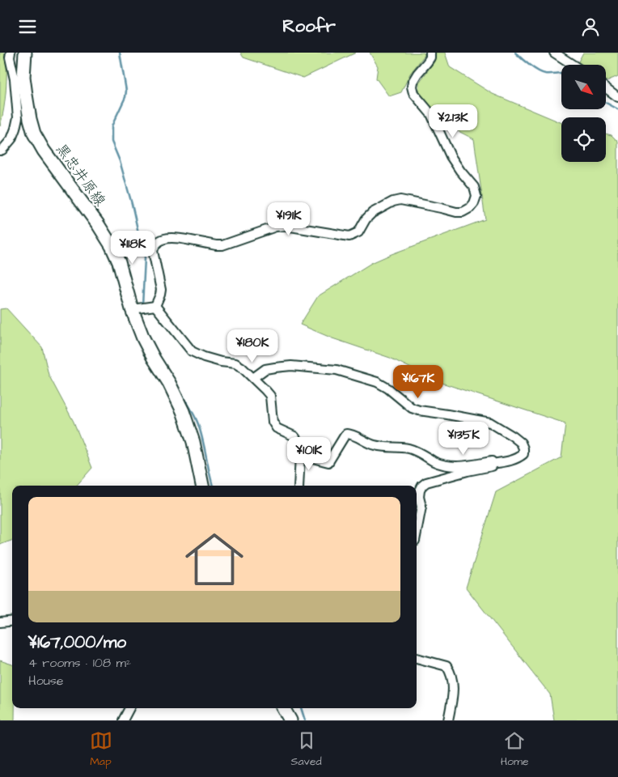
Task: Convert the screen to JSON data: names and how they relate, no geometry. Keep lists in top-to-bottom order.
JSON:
{
  "streets": {
    "main road": ["黒忠井原線"]
  },
  "north": "bottom right",
  "page": {
    "header": "Roofr",
    "price": [
      "¥213K",
      "¥191K",
      "¥118K",
      "¥180K",
      "¥167K",
      "¥135K",
      "¥101K"
    ],
    "list": [
      {
        "name": "¥167,000/mo",
        "note": "4 rooms · 108 m² · House"
      }
    ],
    "tabs": ["Map", "Saved", "Home"]
  }
}
